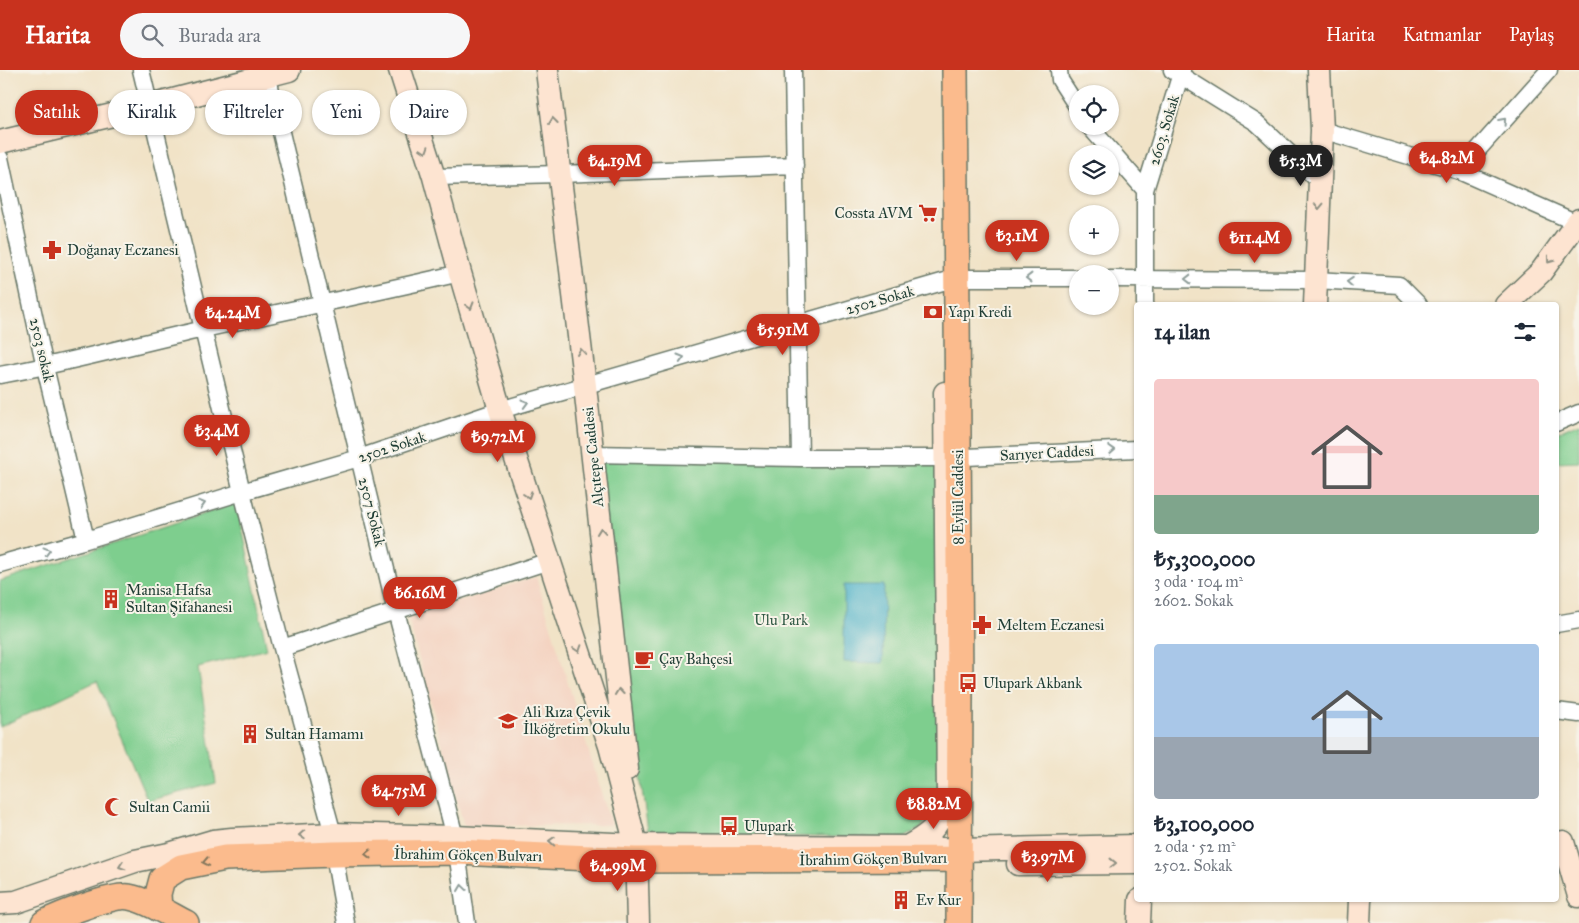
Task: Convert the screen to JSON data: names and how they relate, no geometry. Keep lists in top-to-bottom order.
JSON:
{
  "streets": {
    "main road": ["Alçıtepe Caddesi", "8 Eylül Caddesi", "İbrahim Gökçen Bulvarı"],
    "street": [
      "2603. Sokak",
      "2502 Sokak",
      "2503 sokak",
      "Sarıyer Caddesi",
      "2507 Sokak"
    ]
  },
  "crossings": [
    ["2502 Sokak", "2503 sokak"],
    ["2502 Sokak", "Alçıtepe Caddesi"],
    ["2502 Sokak", "8 Eylül Caddesi"],
    ["2502 Sokak", "2507 Sokak"],
    ["Sarıyer Caddesi", "Alçıtepe Caddesi"],
    ["Sarıyer Caddesi", "8 Eylül Caddesi"],
    ["Alçıtepe Caddesi", "İbrahim Gökçen Bulvarı"],
    ["8 Eylül Caddesi", "İbrahim Gökçen Bulvarı"],
    ["2507 Sokak", "İbrahim Gökçen Bulvarı"]
  ],
  "parks": ["Ulu Park"],
  "places": {
    "supermarket": ["Cossta AVM"],
    "pharmacy": ["Doğanay Eczanesi", "Meltem Eczanesi"],
    "bank": ["Yapı Kredi"],
    "building": ["Manisa Hafsa Sultan Şifahanesi", "Sultan Hamamı", "Ev Kur"],
    "cafe": ["Çay Bahçesi"],
    "bus stop": ["Ulupark Akbank", "Ulupark"],
    "school or university": ["Ali Rıza Çevik İlköğretim Okulu"],
    "mosque": ["Sultan Camii"]
  },
  "page": {
    "header": "Harita",
    "search": "Burada ara",
    "nav": ["Harita", "Katmanlar", "Paylaş"],
    "map_buttons": ["+", "−"],
    "chip": [
      "Satılık",
      "Kiralık",
      "Filtreler",
      "Yeni",
      "Daire"
    ],
    "price": [
      "₺4.82M",
      "₺4.19M",
      "₺5.3M",
      "₺3.1M",
      "₺11.4M",
      "₺4.24M",
      "₺5.91M",
      "₺3.4M",
      "₺9.72M",
      "₺6.16M",
      "₺4.75M",
      "₺8.82M",
      "₺3.97M",
      "₺4.99M"
    ],
    "heading": "14 ilan",
    "list": [
      {
        "name": "₺5,300,000",
        "note": "3 oda · 104 m² · 2602. Sokak"
      },
      {
        "name": "₺3,100,000",
        "note": "2 oda · 52 m² · 2502. Sokak"
      }
    ]
  }
}
